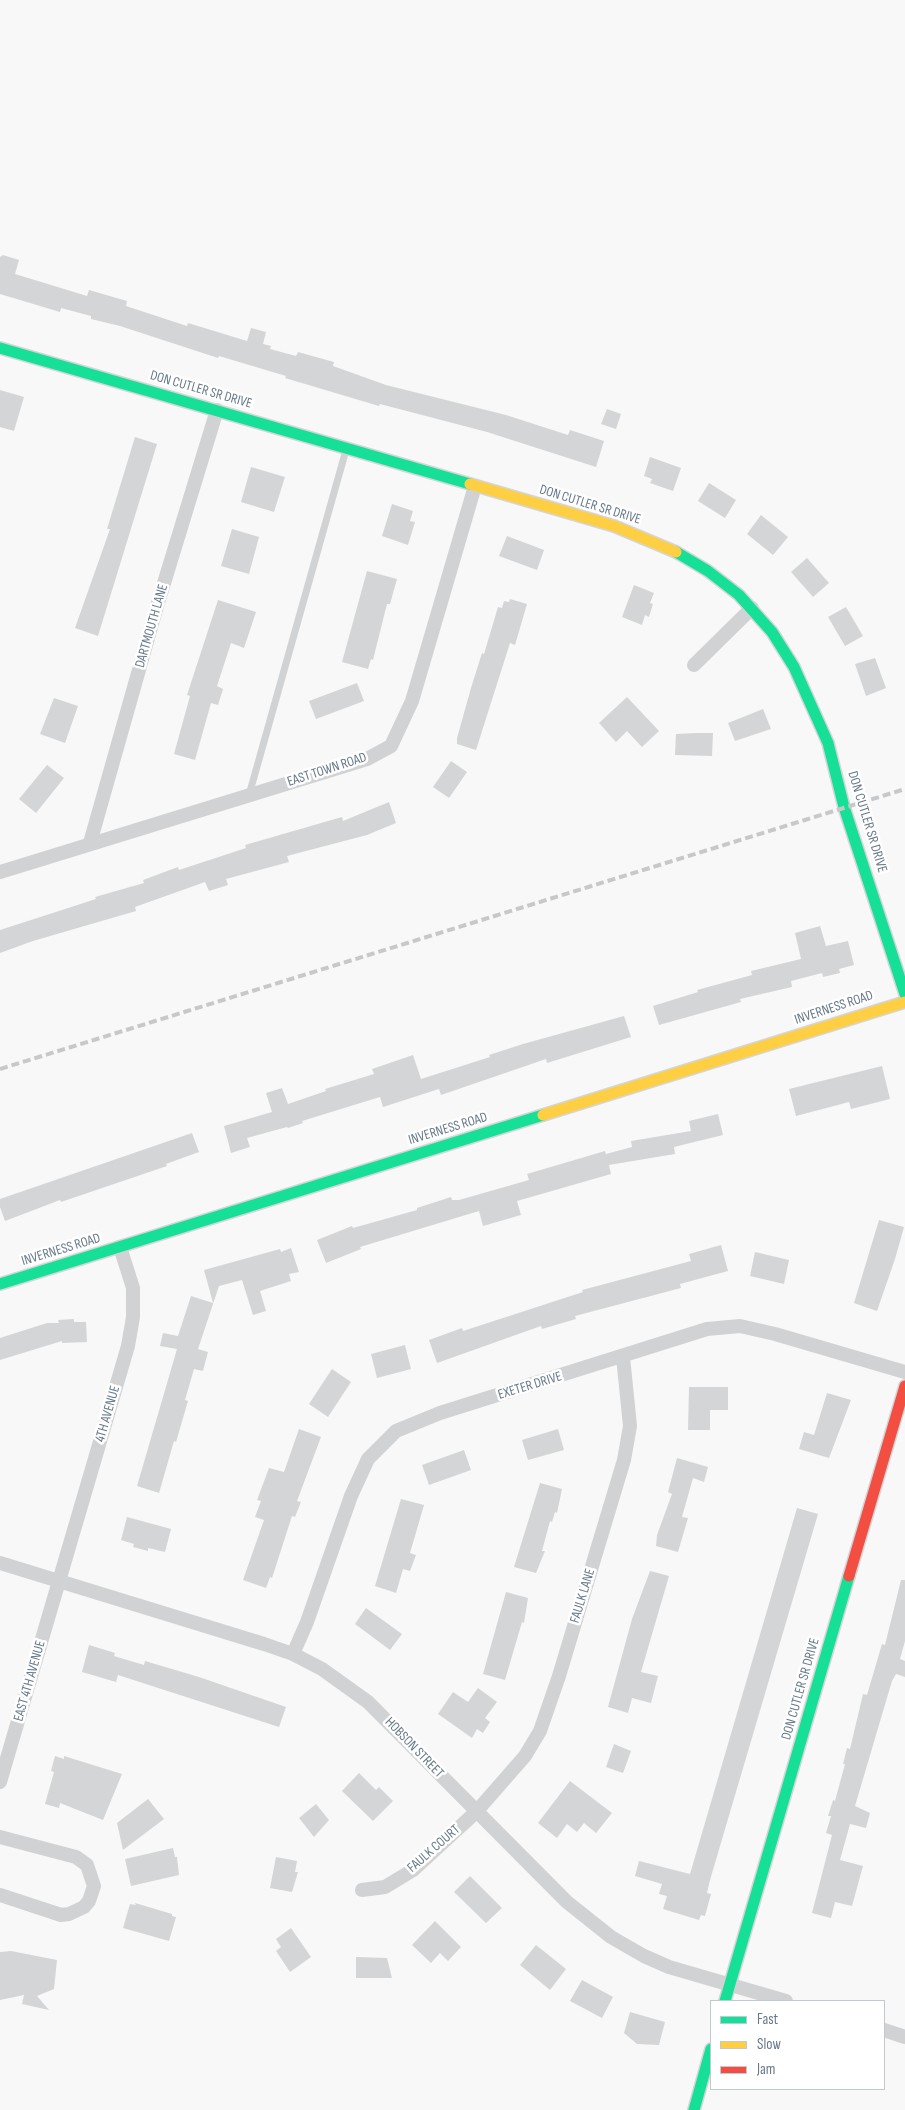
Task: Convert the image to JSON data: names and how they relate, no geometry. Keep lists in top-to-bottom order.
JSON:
{
  "streets": {
    "street": [
      "DON CUTLER SR DRIVE",
      "DARTMOUTH LANE",
      "EAST TOWN ROAD",
      "INVERNESS ROAD",
      "EXETER DRIVE",
      "4TH AVENUE",
      "FAULK LANE",
      "EAST 4TH AVENUE",
      "HOBSON STREET",
      "FAULK COURT"
    ]
  },
  "crossings": [
    ["DON CUTLER SR DRIVE", "DARTMOUTH LANE"],
    ["DON CUTLER SR DRIVE", "EAST TOWN ROAD"],
    ["DON CUTLER SR DRIVE", "HOBSON STREET"],
    ["DARTMOUTH LANE", "EAST TOWN ROAD"],
    ["INVERNESS ROAD", "4TH AVENUE"],
    ["EXETER DRIVE", "FAULK LANE"],
    ["EXETER DRIVE", "HOBSON STREET"],
    ["4TH AVENUE", "EAST 4TH AVENUE"],
    ["4TH AVENUE", "HOBSON STREET"],
    ["FAULK LANE", "HOBSON STREET"],
    ["FAULK LANE", "FAULK COURT"],
    ["EAST 4TH AVENUE", "HOBSON STREET"],
    ["HOBSON STREET", "FAULK COURT"]
  ],
  "legend": ["Fast", "Slow", "Jam"]
}
